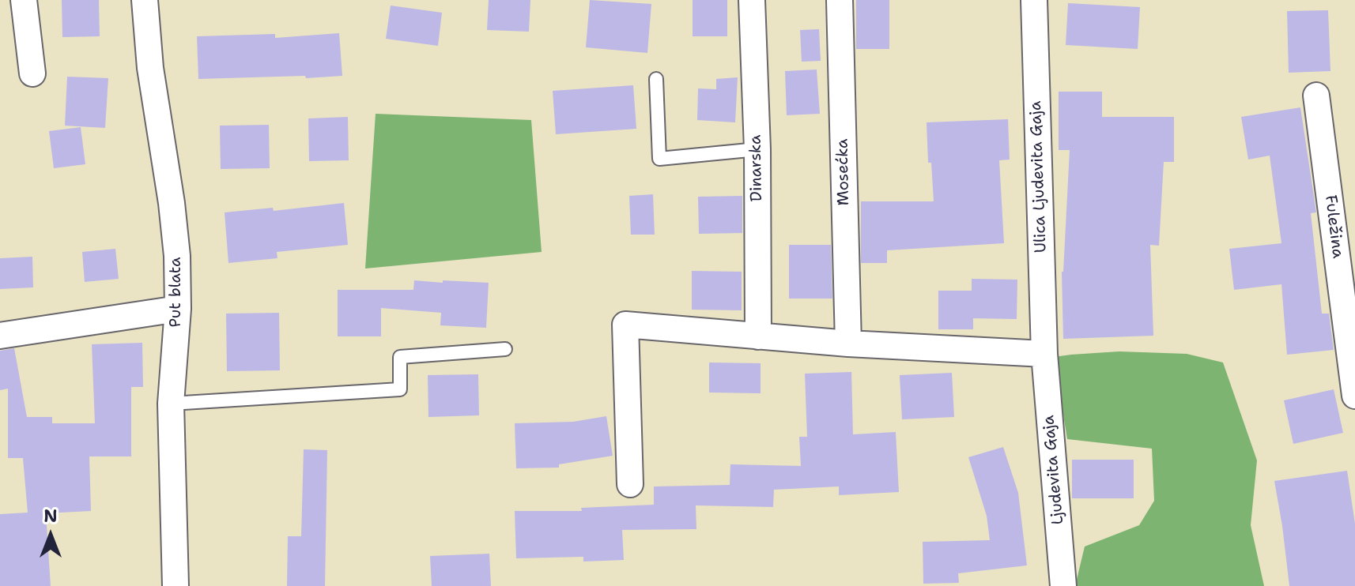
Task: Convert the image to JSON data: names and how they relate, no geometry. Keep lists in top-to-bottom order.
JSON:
{
  "streets": {
    "street": [
      "Dinarska",
      "Mosećka",
      "Ulica Ljudevita Gaja",
      "Fuležina",
      "Put blata",
      "Ljudevita Gaja"
    ]
  },
  "crossings": [
    ["Ulica Ljudevita Gaja", "Ljudevita Gaja"]
  ],
  "north": "top"
}
